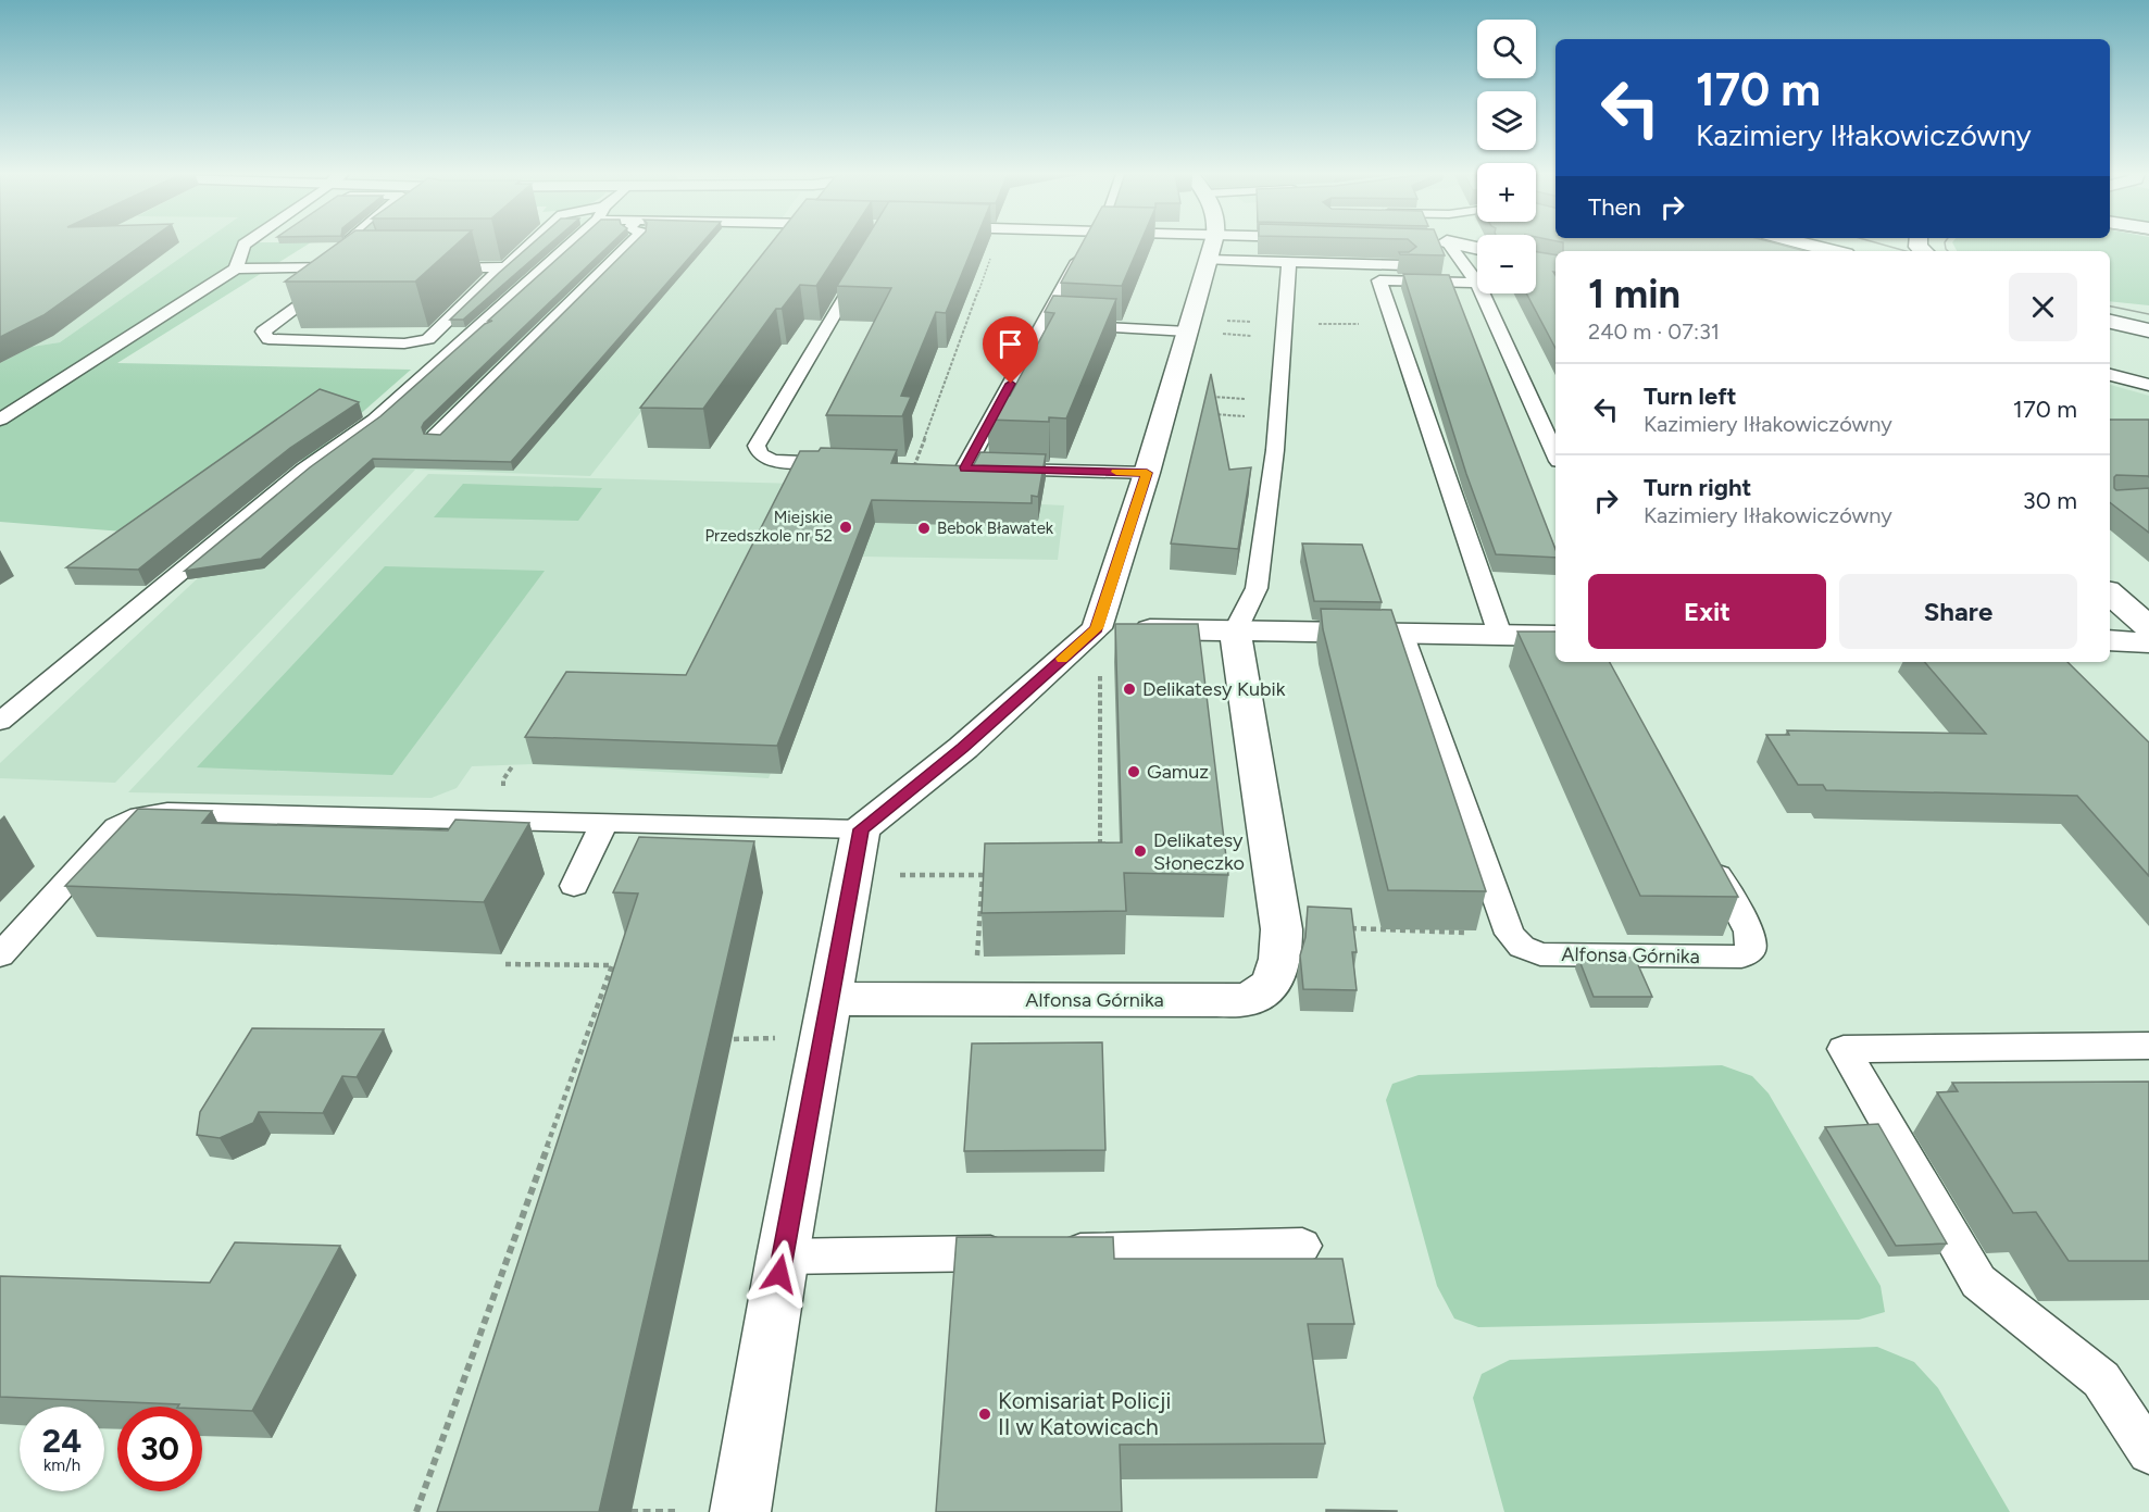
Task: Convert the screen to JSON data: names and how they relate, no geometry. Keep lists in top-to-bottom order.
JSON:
{
  "streets": {
    "street": ["Alfonsa Górnika"]
  },
  "places": [
    "Miejskie Przedszkole nr 52",
    "Bebok Bławatek",
    "Delikatesy Kubik",
    "Gamuz",
    "Delikatesy Słoneczko",
    "Komisariat Policji II w Katowicach"
  ],
  "page": {
    "map_buttons": ["+", "−"],
    "turn": ["170 m", "Kazimiery Iłłakowiczówny"],
    "then": "Then",
    "heading": ["1 min", "240 m · 07:31"],
    "list": [
      {
        "name": "Turn left",
        "note": "Kazimiery Iłłakowiczówny",
        "value": "170 m"
      },
      {
        "name": "Turn right",
        "note": "Kazimiery Iłłakowiczówny",
        "value": "30 m"
      }
    ],
    "buttons": ["Exit", "Share"],
    "speed": "24 km/h",
    "limit": "30"
  }
}
